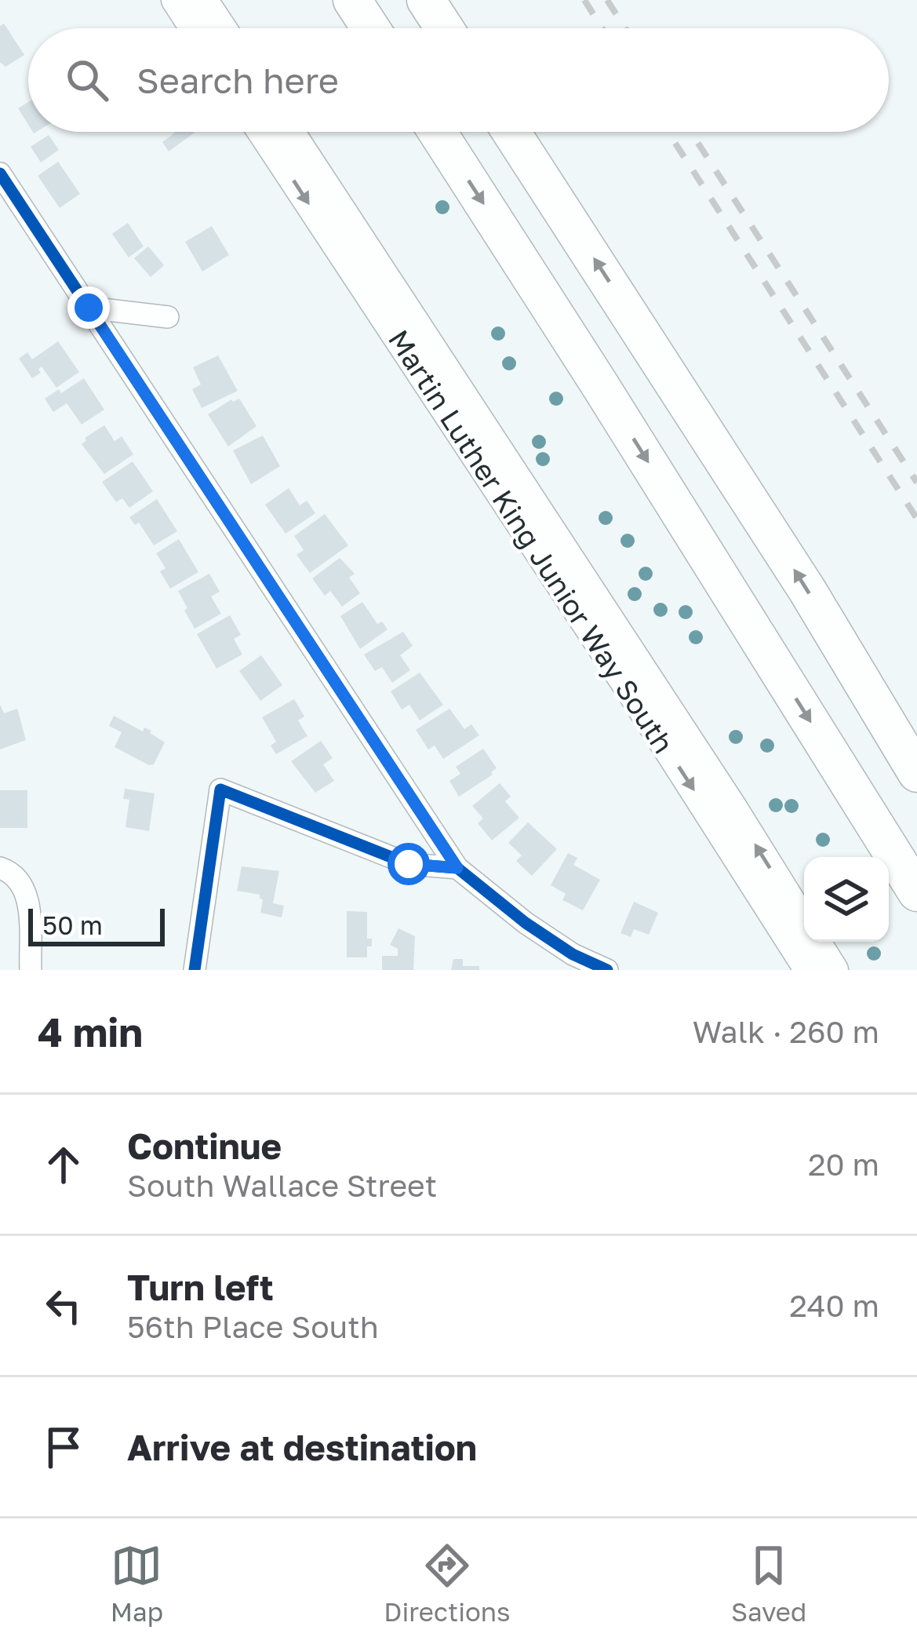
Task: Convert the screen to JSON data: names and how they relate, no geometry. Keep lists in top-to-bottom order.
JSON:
{
  "streets": {
    "main road": ["Martin Luther King Junior Way South"]
  },
  "scale_bar": "50 m",
  "page": {
    "search": "Search here",
    "scale": "50 m",
    "heading": ["4 min", "Walk · 260 m"],
    "list": [
      ["Continue", "South Wallace Street", "20 m"],
      ["Turn left", "56th Place South", "240 m"],
      "Arrive at destination"
    ],
    "nav": ["Map", "Directions", "Saved"]
  }
}
